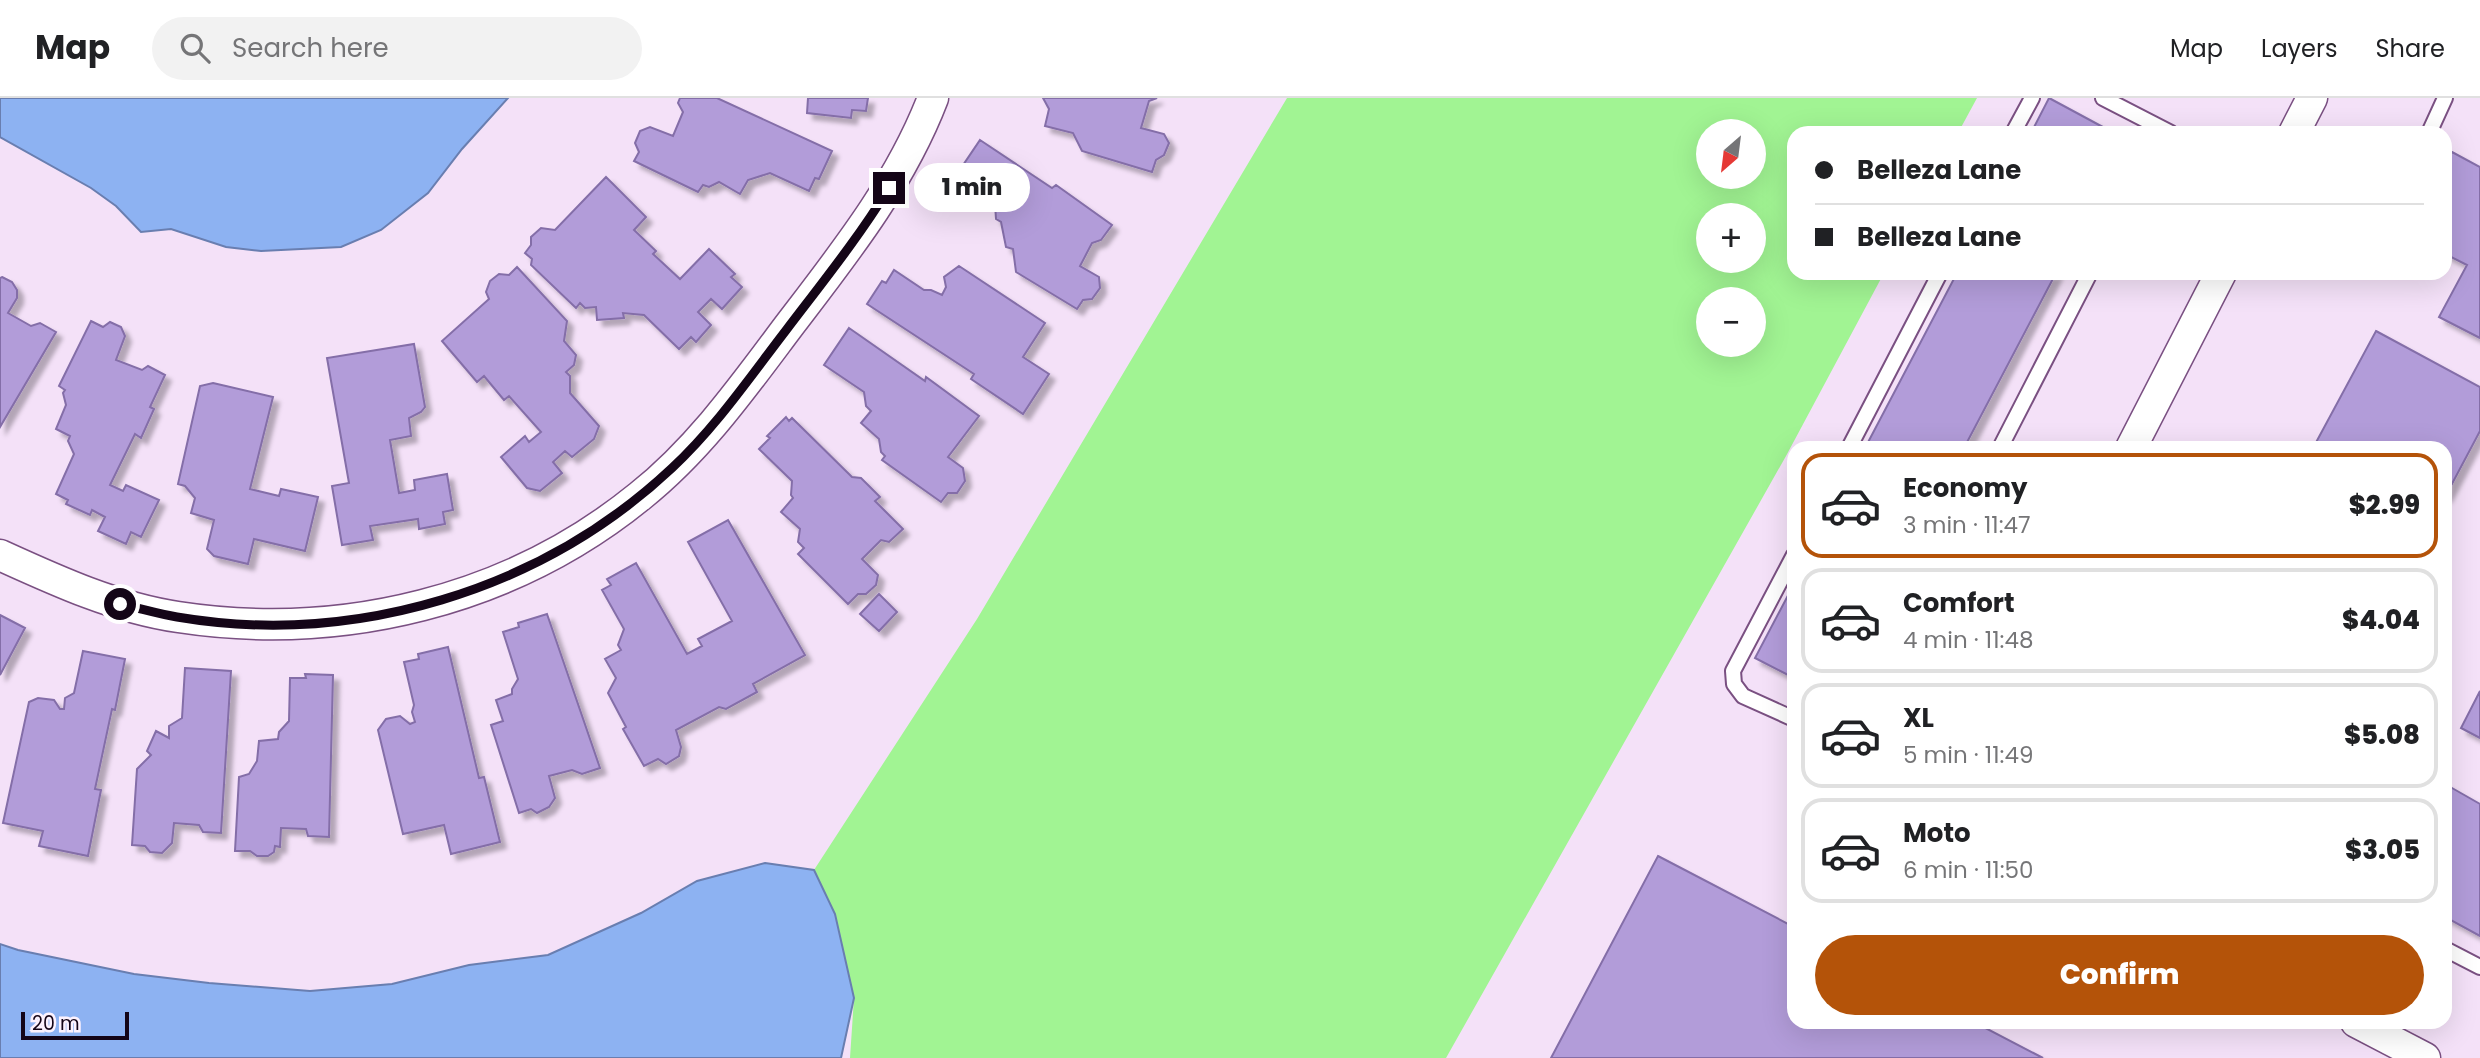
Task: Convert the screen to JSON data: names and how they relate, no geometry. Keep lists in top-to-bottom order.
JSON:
{
  "scale_bar": "20 m",
  "north": "bottom left",
  "page": {
    "header": "Map",
    "search": "Search here",
    "nav": ["Map", "Layers", "Share"],
    "map_buttons": ["+", "−"],
    "banner": ["Belleza Lane", "Belleza Lane"],
    "bubble": "1 min",
    "list": [
      {
        "name": "Economy",
        "note": "3 min · 11:47",
        "value": "$2.99"
      },
      {
        "name": "Comfort",
        "note": "4 min · 11:48",
        "value": "$4.04"
      },
      {
        "name": "XL",
        "note": "5 min · 11:49",
        "value": "$5.08"
      },
      {
        "name": "Moto",
        "note": "6 min · 11:50",
        "value": "$3.05"
      }
    ],
    "buttons": "Confirm",
    "scale": "20 m"
  }
}
